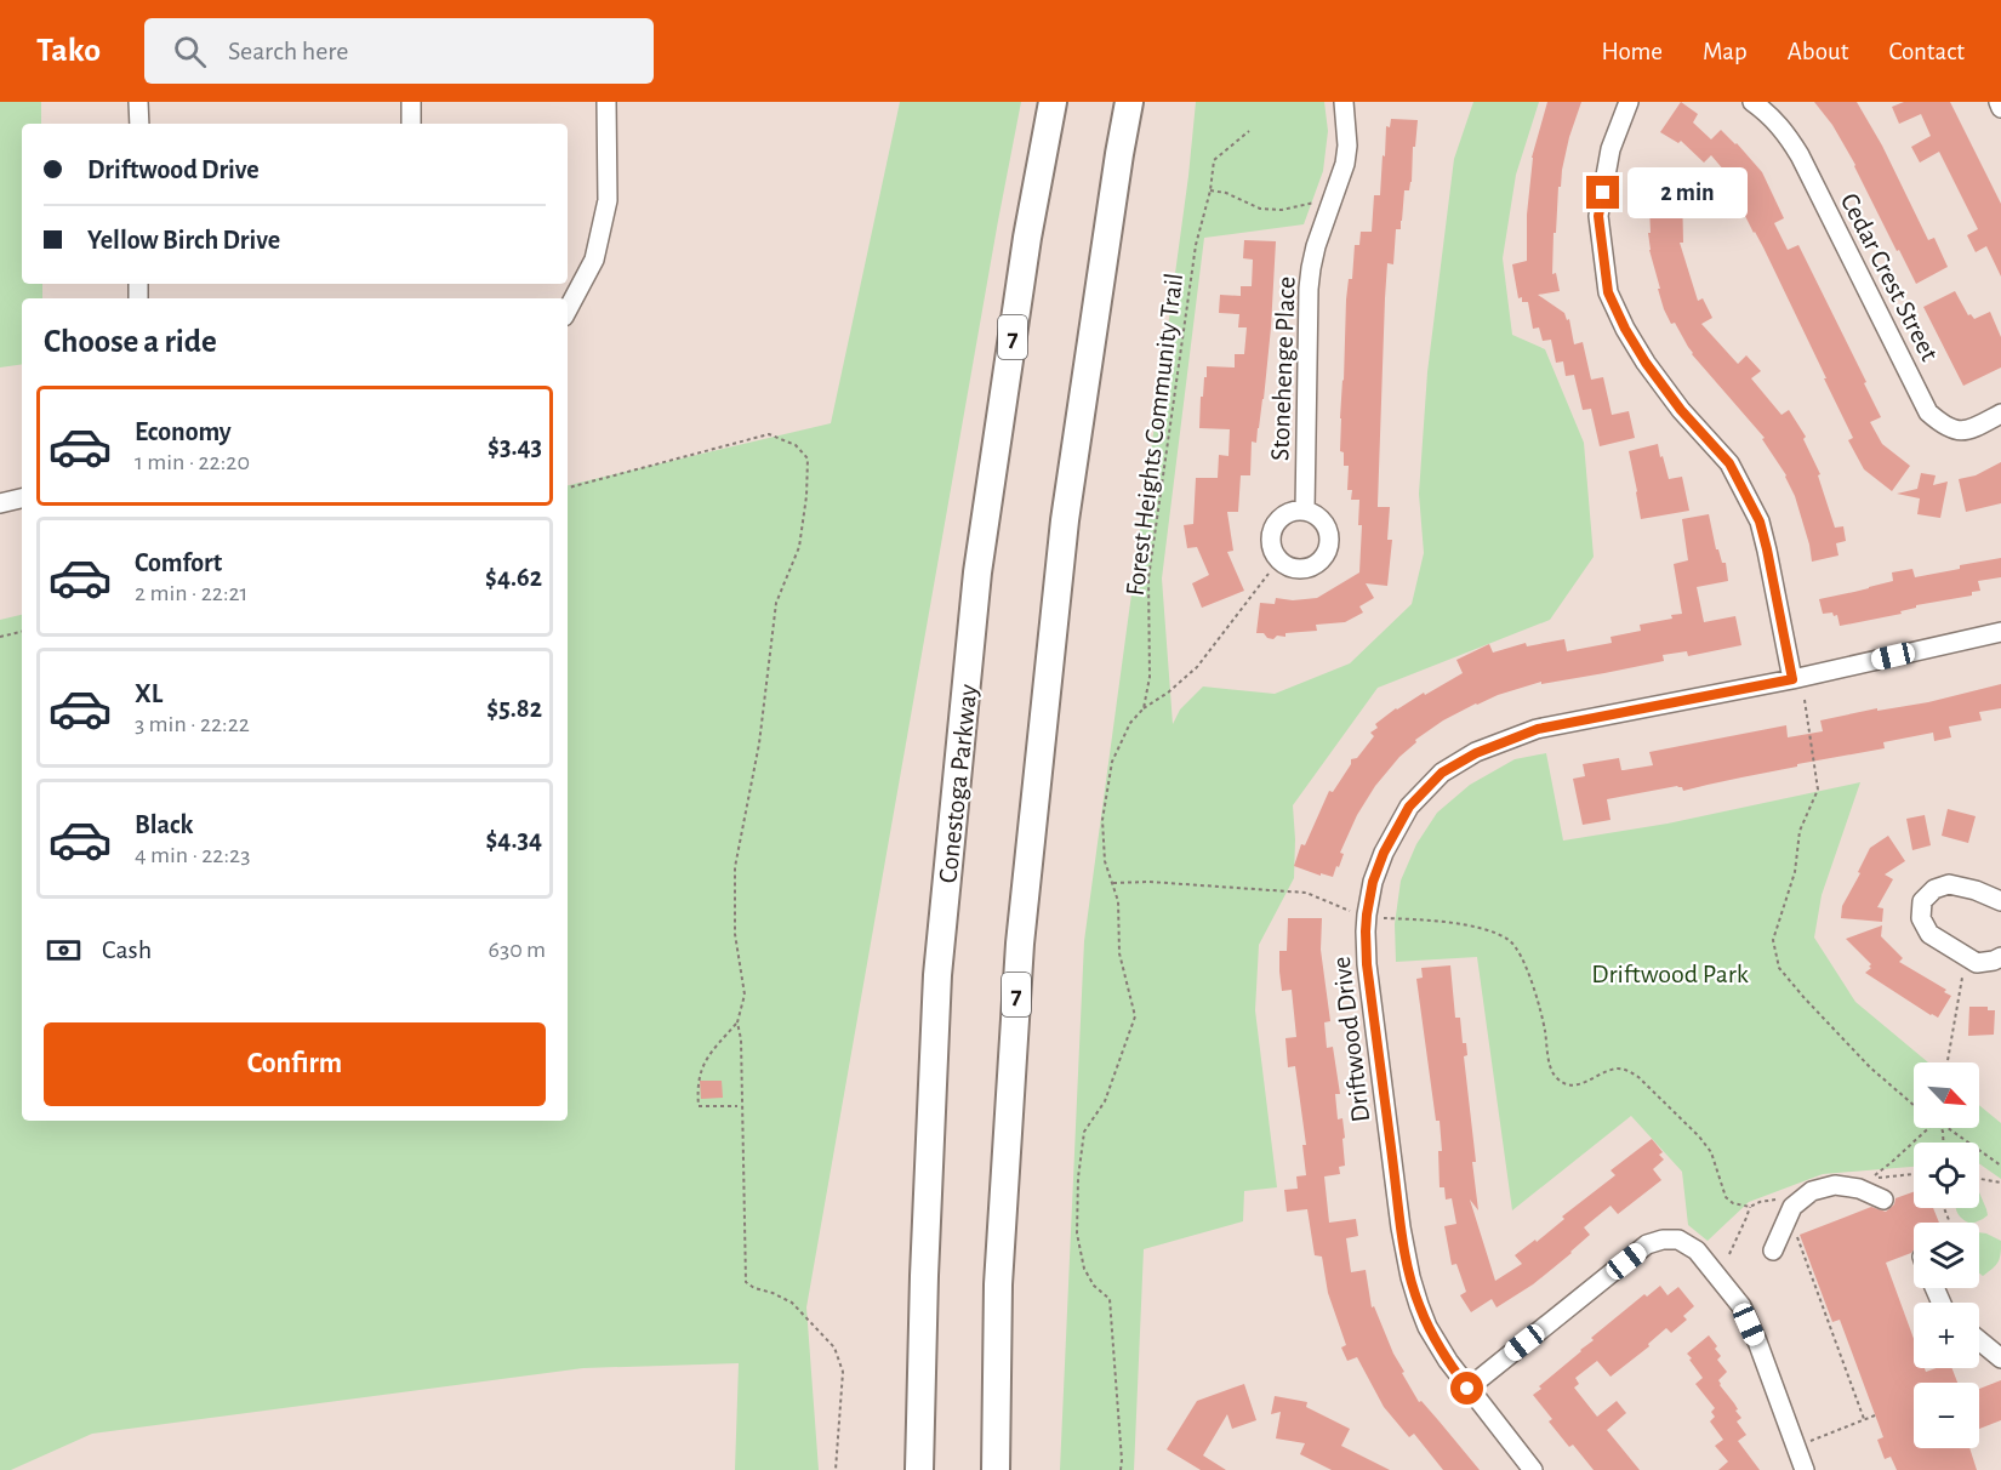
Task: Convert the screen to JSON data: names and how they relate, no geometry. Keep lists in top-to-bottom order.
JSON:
{
  "streets": {
    "highway": ["7", "Conestoga Parkway"],
    "street": ["Cedar Crest Street", "Stonehenge Place", "Driftwood Drive"],
    "path": ["Forest Heights Community Trail"]
  },
  "parks": ["Driftwood Park"],
  "north": "bottom right",
  "page": {
    "header": "Tako",
    "search": "Search here",
    "nav": [
      "Home",
      "Map",
      "About",
      "Contact"
    ],
    "banner": ["Driftwood Drive", "Yellow Birch Drive"],
    "bubble": "2 min",
    "heading": "Choose a ride",
    "list": [
      {
        "name": "Economy",
        "note": "1 min · 22:20",
        "value": "$3.43"
      },
      {
        "name": "Comfort",
        "note": "2 min · 22:21",
        "value": "$4.62"
      },
      {
        "name": "XL",
        "note": "3 min · 22:22",
        "value": "$5.82"
      },
      {
        "name": "Black",
        "note": "4 min · 22:23",
        "value": "$4.34"
      }
    ],
    "pay": ["Cash", "630 m"],
    "buttons": "Confirm",
    "map_buttons": ["+", "−"]
  }
}
